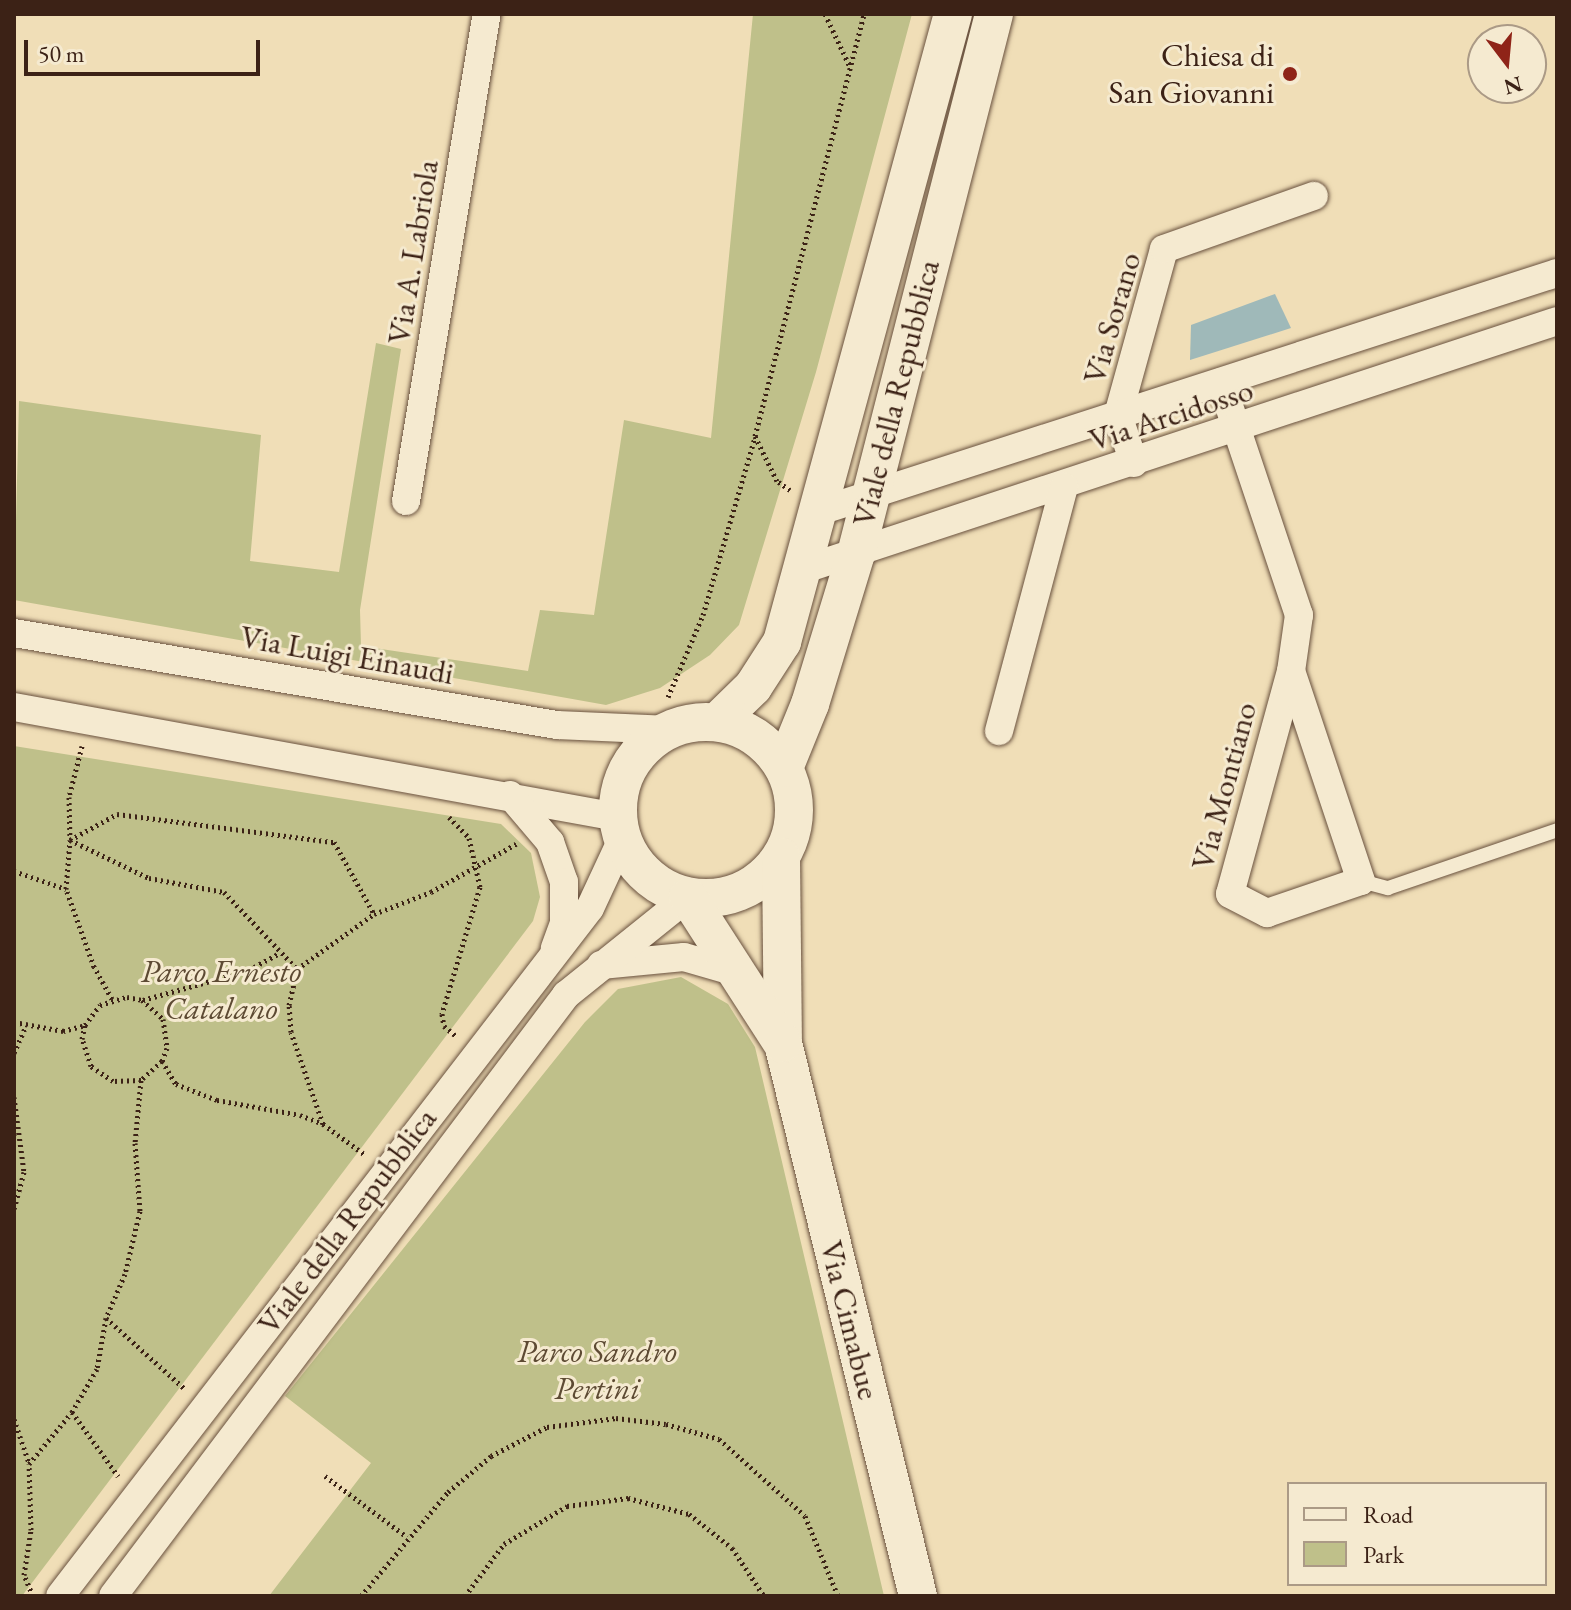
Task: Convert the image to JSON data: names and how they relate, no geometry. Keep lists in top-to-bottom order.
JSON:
{
  "streets": {
    "main road": ["Viale della Repubblica", "Via Cimabue"],
    "street": [
      "Via A. Labriola",
      "Via Sorano",
      "Via Arcidosso",
      "Via Luigi Einaudi",
      "Via Montiano"
    ]
  },
  "crossings": [
    ["Via Sorano", "Via Arcidosso"],
    ["Viale della Repubblica", "Via Arcidosso"],
    ["Viale della Repubblica", "Via Luigi Einaudi"],
    ["Viale della Repubblica", "Via Cimabue"],
    ["Via Arcidosso", "Via Montiano"],
    ["Via Luigi Einaudi", "Via Cimabue"]
  ],
  "parks": ["Parco Ernesto Catalano", "Parco Sandro Pertini"],
  "places": ["Chiesa di San Giovanni"],
  "legend": ["Road", "Park"],
  "scale_bar": "50 m",
  "north": "bottom"
}
